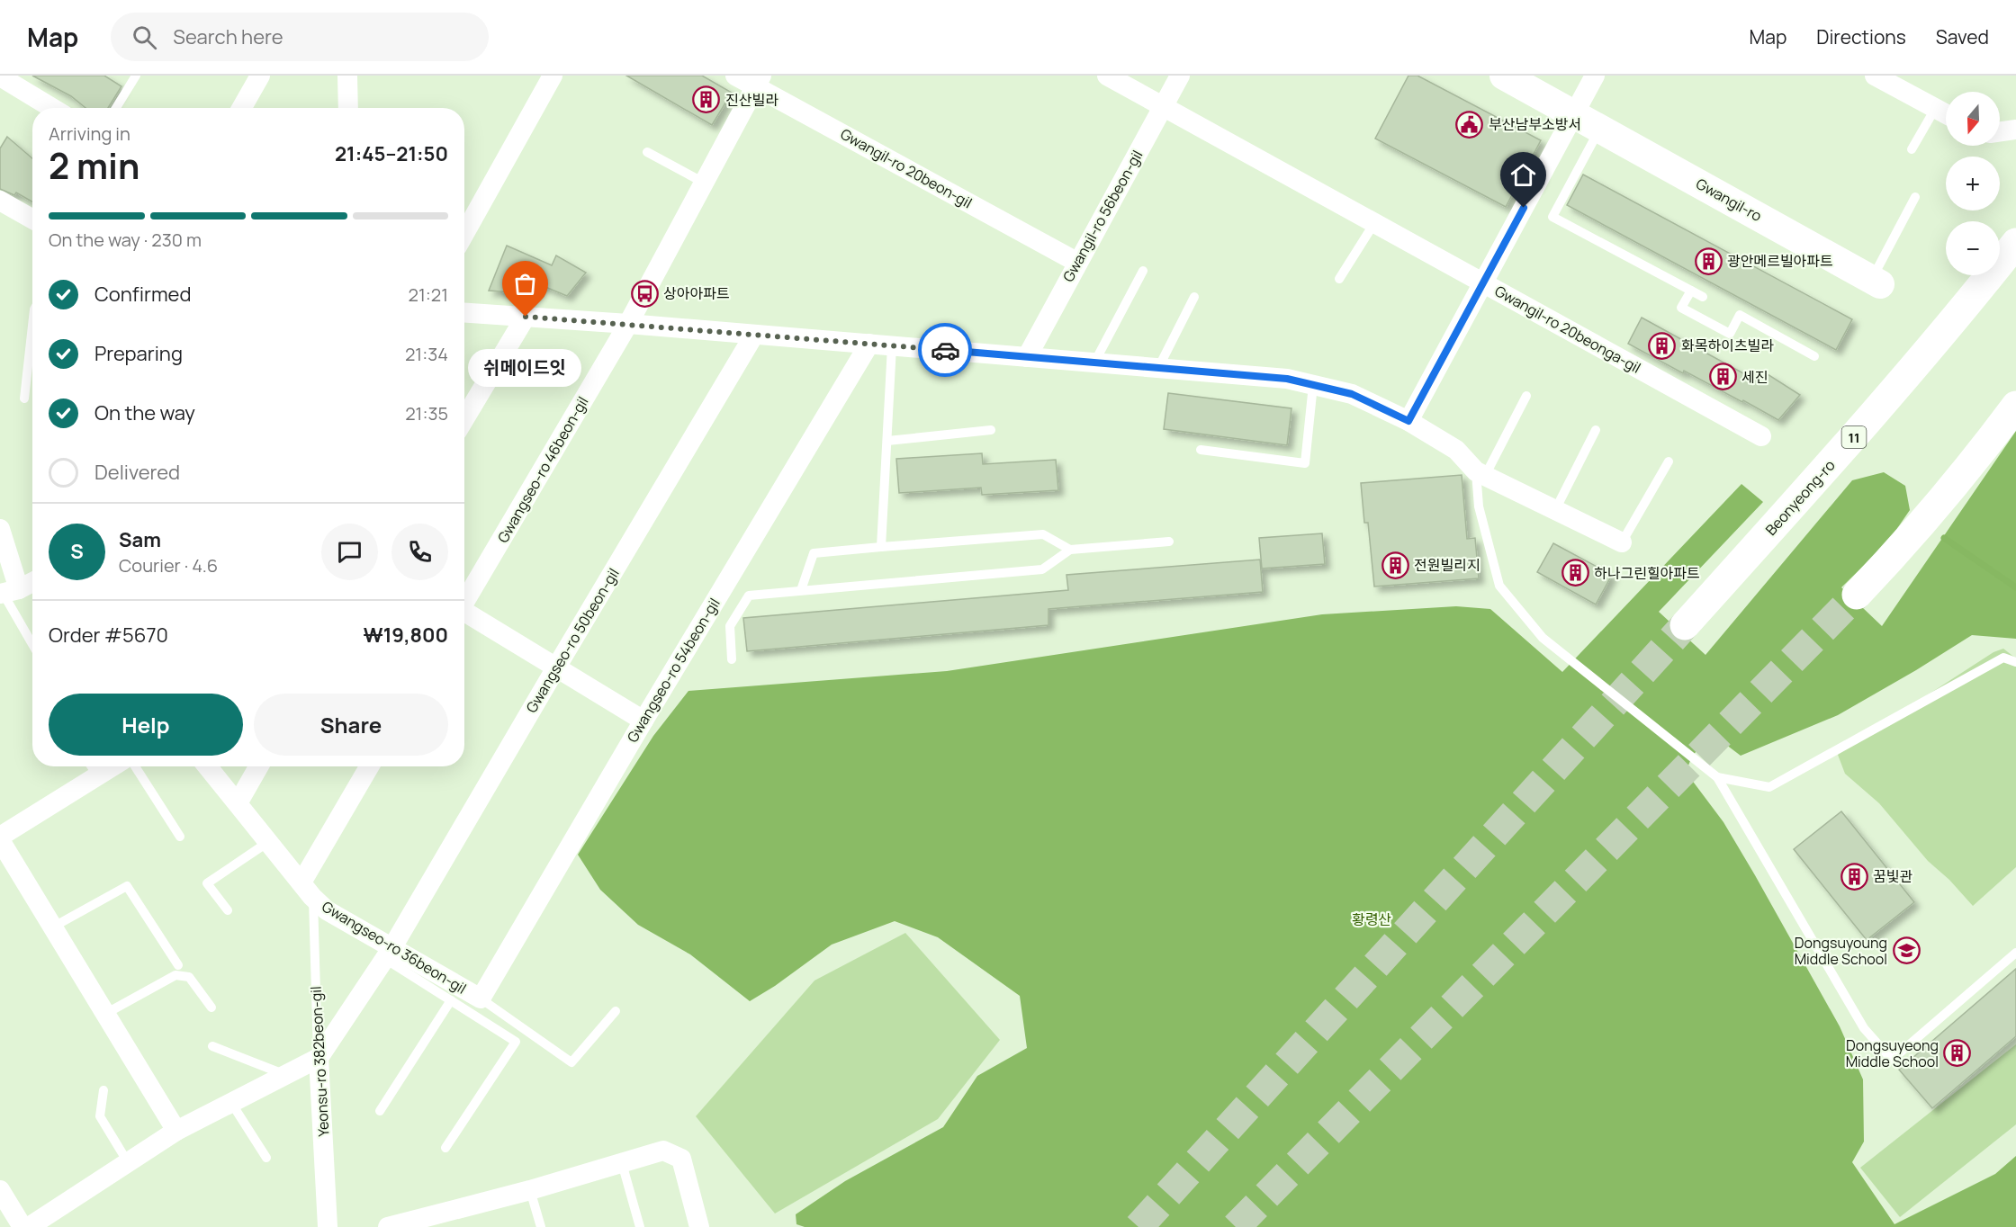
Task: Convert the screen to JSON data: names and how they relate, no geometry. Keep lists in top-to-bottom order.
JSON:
{
  "streets": {
    "highway": ["11", "Beonyeong-ro"],
    "street": [
      "Gwangil-ro 20beon-gil",
      "Gwangil-ro",
      "Gwangil-ro 56beon-gil",
      "Gwangil-ro 20beonga-gil",
      "Gwangseo-ro 46beon-gil",
      "Gwangseo-ro 50beon-gil",
      "Gwangseo-ro 54beon-gil",
      "Gwangseo-ro 36beon-gil",
      "Yeonsu-ro 382beon-gil"
    ]
  },
  "crossings": [
    ["Gwangil-ro 20beon-gil", "Gwangil-ro 56beon-gil"],
    ["Gwangil-ro 20beon-gil", "Gwangseo-ro 46beon-gil"],
    ["Gwangil-ro 56beon-gil", "Gwangil-ro 20beonga-gil"],
    ["Gwangseo-ro 50beon-gil", "Gwangseo-ro 36beon-gil"],
    ["Gwangseo-ro 50beon-gil", "Yeonsu-ro 382beon-gil"],
    ["Gwangseo-ro 54beon-gil", "Gwangseo-ro 36beon-gil"],
    ["Gwangseo-ro 36beon-gil", "Yeonsu-ro 382beon-gil"]
  ],
  "parks": ["황령산"],
  "places": {
    "building": [
      "진산빌라",
      "광안메르빌아파트",
      "화목하이츠빌라",
      "세진",
      "전원빌리지",
      "하나그린힐아파트",
      "꿈빛관",
      "Dongsuyeong Middle School"
    ],
    "public building": ["부산남부소방서"],
    "bus stop": ["상아아파트"],
    "other": ["쉬메이드잇"],
    "school or university": ["Dongsuyoung Middle School"]
  },
  "north": "bottom",
  "page": {
    "header": "Map",
    "search": "Search here",
    "nav": ["Map", "Directions", "Saved"],
    "map_buttons": ["+", "−"],
    "heading": ["2 min", "Arriving in", "21:45–21:50"],
    "panel": [
      "Sam",
      "Courier · 4.6",
      "Order #5670",
      "₩19,800"
    ],
    "bar": "On the way · 230 m",
    "list": [
      ["Confirmed", "21:21"],
      ["Preparing", "21:34"],
      ["On the way", "21:35"],
      "Delivered"
    ],
    "bubble": "쉬메이드잇",
    "round": "S",
    "buttons": ["Help", "Share"]
  }
}
